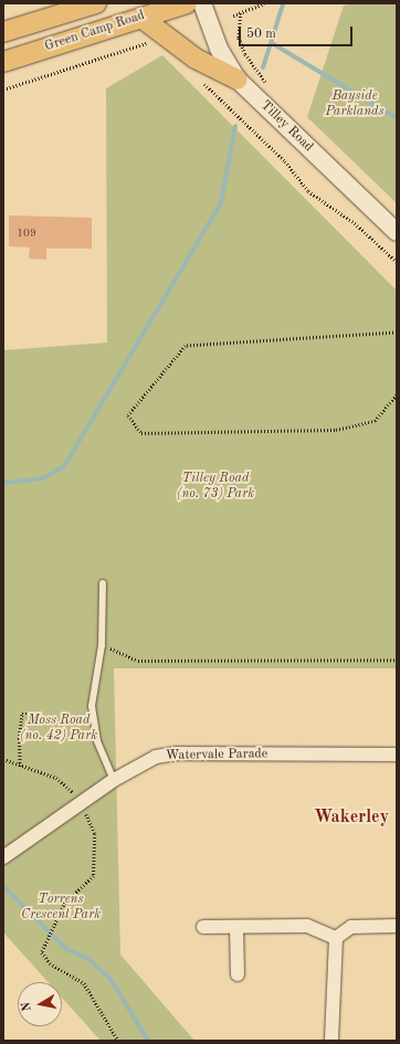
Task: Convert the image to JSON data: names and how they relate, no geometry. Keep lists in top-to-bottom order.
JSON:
{
  "streets": {
    "main road": ["Green Camp Road", "Tilley Road"],
    "street": ["Watervale Parade"]
  },
  "districts": ["Wakerley"],
  "parks": [
    "Bayside Parklands",
    "Tilley Road (no. 73) Park",
    "Moss Road (no. 42) Park",
    "Torrens Crescent Park"
  ],
  "house_numbers": ["109"],
  "scale_bar": "50 m",
  "north": "left"
}
